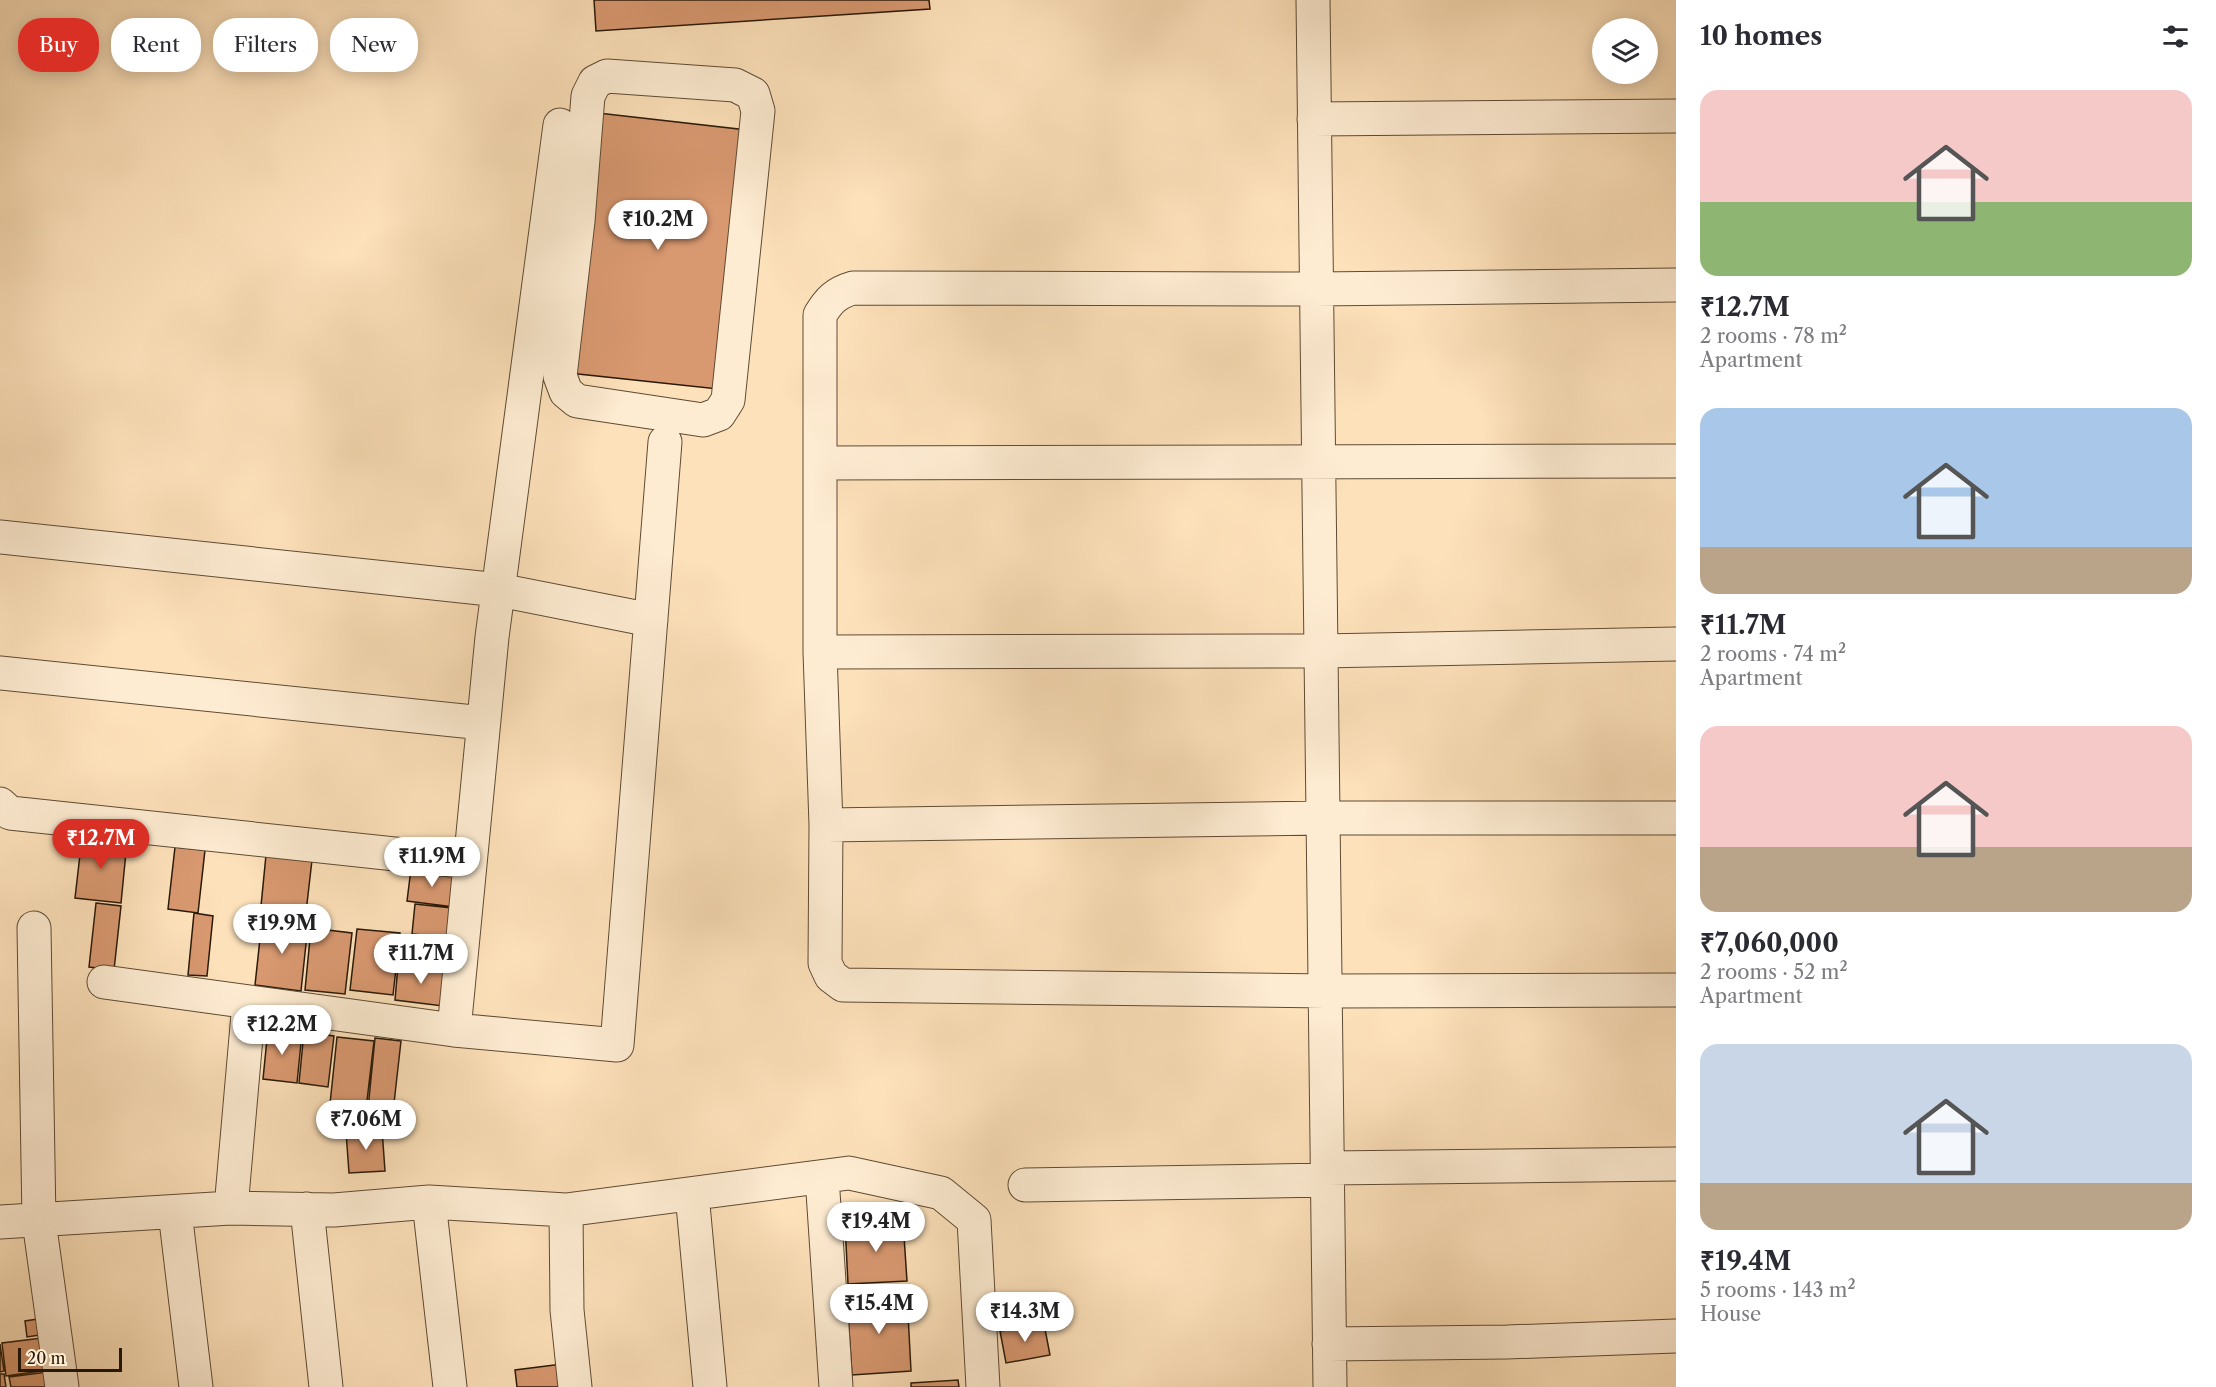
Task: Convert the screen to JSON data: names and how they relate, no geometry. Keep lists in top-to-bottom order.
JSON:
{
  "scale_bar": "20 m",
  "page": {
    "heading": "10 homes",
    "chip": [
      "Buy",
      "Rent",
      "Filters",
      "New"
    ],
    "list": [
      {
        "name": "₹12.7M",
        "note": "2 rooms · 78 m² · Apartment"
      },
      {
        "name": "₹11.7M",
        "note": "2 rooms · 74 m² · Apartment"
      },
      {
        "name": "₹7,060,000",
        "note": "2 rooms · 52 m² · Apartment"
      },
      {
        "name": "₹19.4M",
        "note": "5 rooms · 143 m² · House"
      }
    ],
    "price": [
      "₹10.2M",
      "₹12.7M",
      "₹11.9M",
      "₹19.9M",
      "₹11.7M",
      "₹12.2M",
      "₹7.06M",
      "₹19.4M",
      "₹15.4M",
      "₹14.3M"
    ],
    "scale": "20 m"
  }
}
